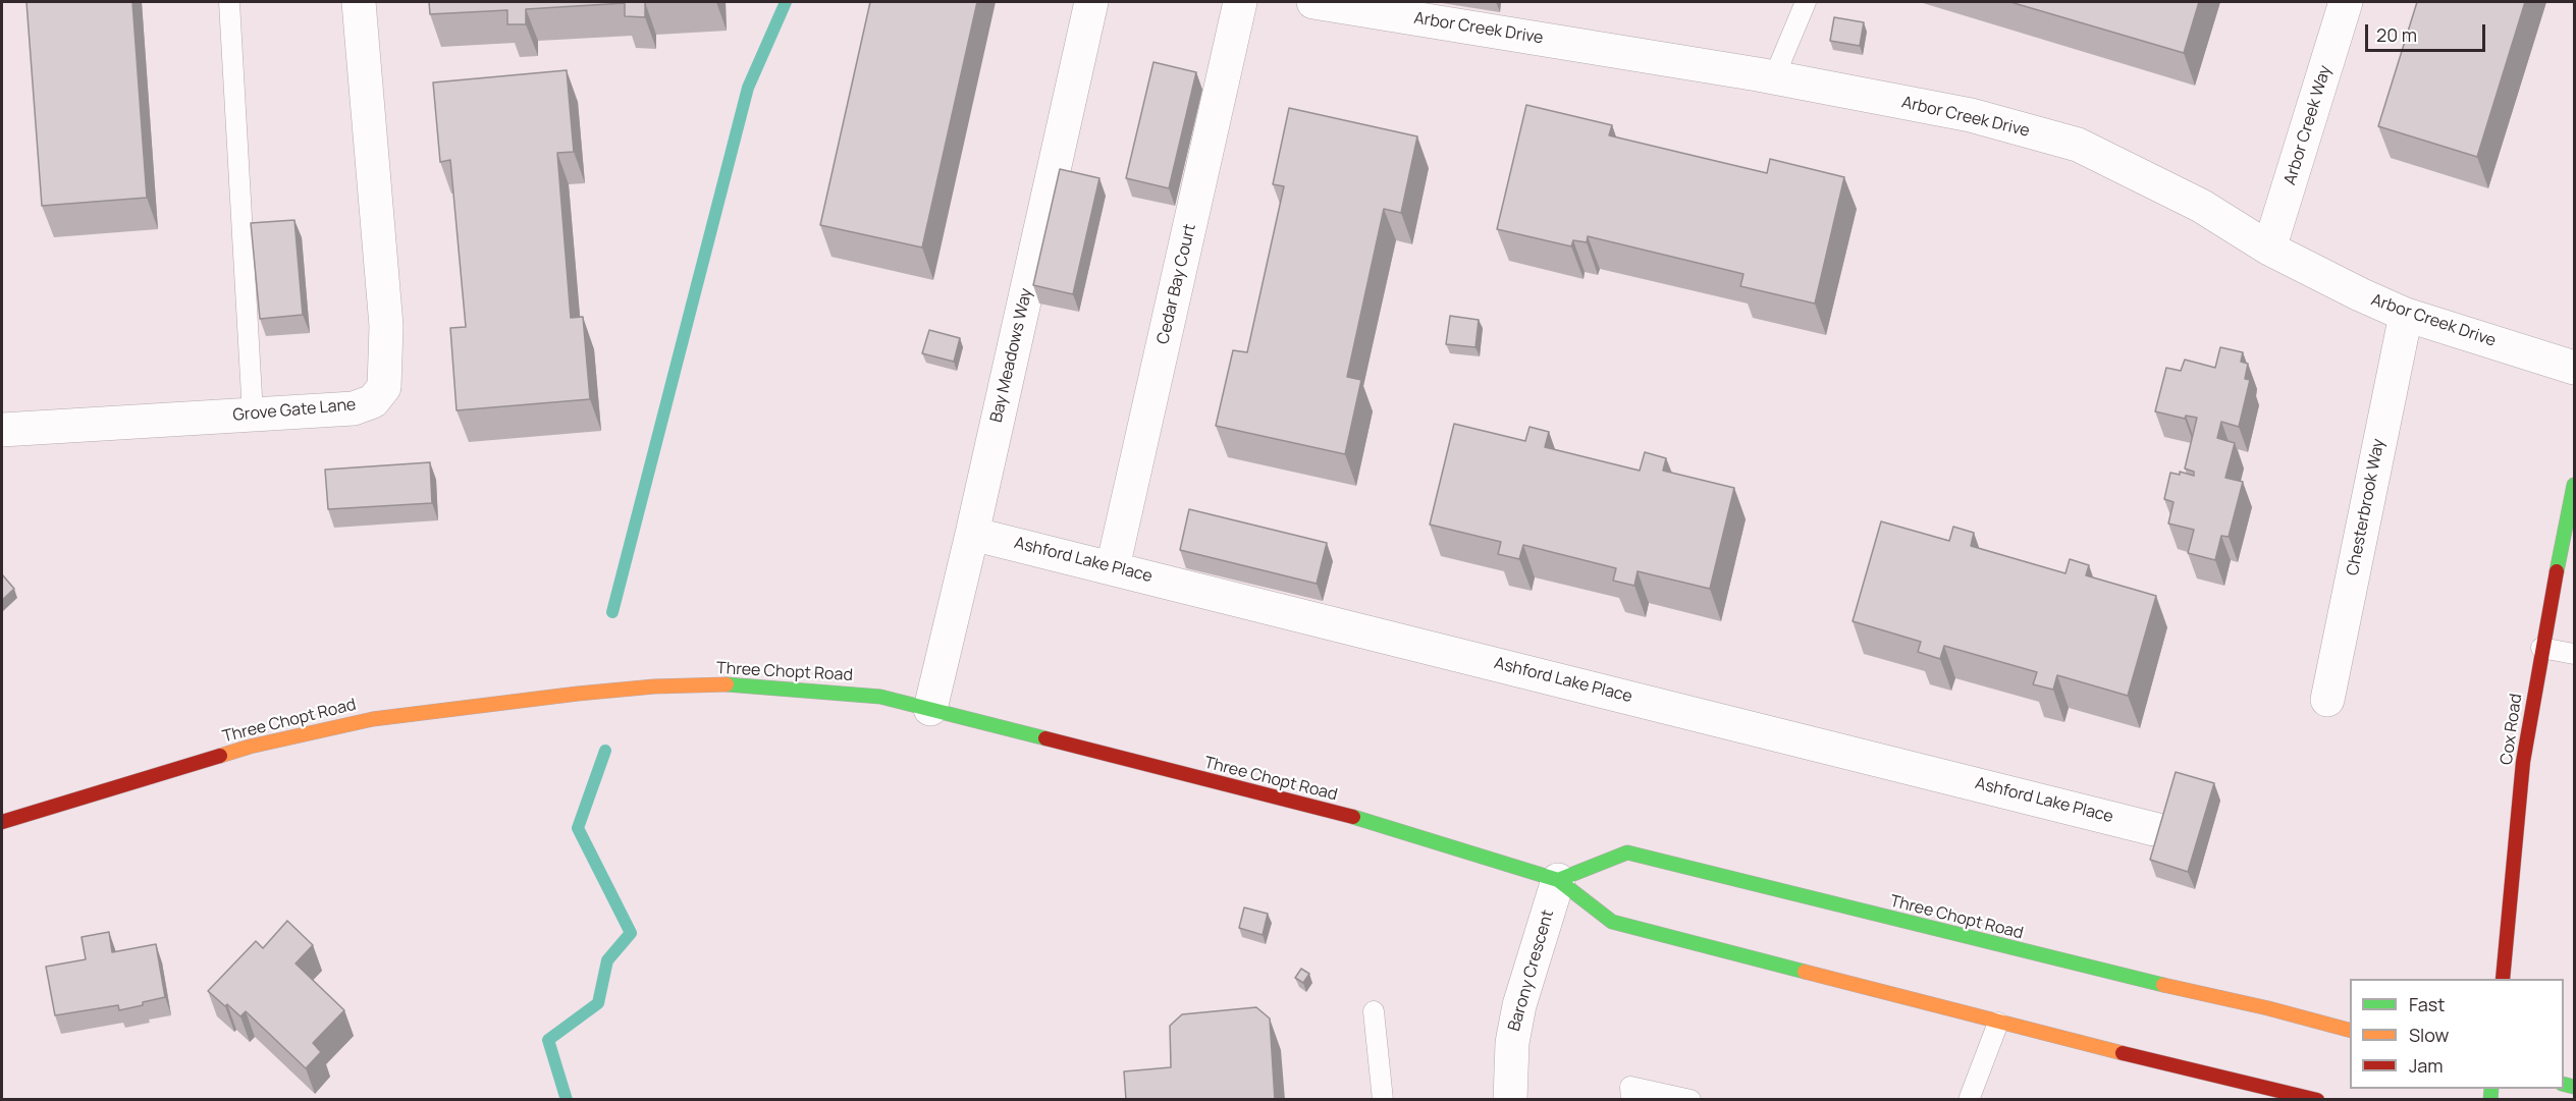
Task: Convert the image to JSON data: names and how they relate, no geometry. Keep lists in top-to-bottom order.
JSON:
{
  "streets": {
    "main road": ["Three Chopt Road", "Cox Road"],
    "street": [
      "Arbor Creek Drive",
      "Arbor Creek Way",
      "Cedar Bay Court",
      "Bay Meadows Way",
      "Grove Gate Lane",
      "Chesterbrook Way",
      "Ashford Lake Place",
      "Barony Crescent"
    ]
  },
  "crossings": [
    ["Arbor Creek Drive", "Arbor Creek Way"],
    ["Arbor Creek Drive", "Chesterbrook Way"],
    ["Cedar Bay Court", "Ashford Lake Place"],
    ["Bay Meadows Way", "Ashford Lake Place"],
    ["Bay Meadows Way", "Three Chopt Road"],
    ["Three Chopt Road", "Barony Crescent"]
  ],
  "legend": ["Fast", "Slow", "Jam"],
  "scale_bar": "20 m"
}
